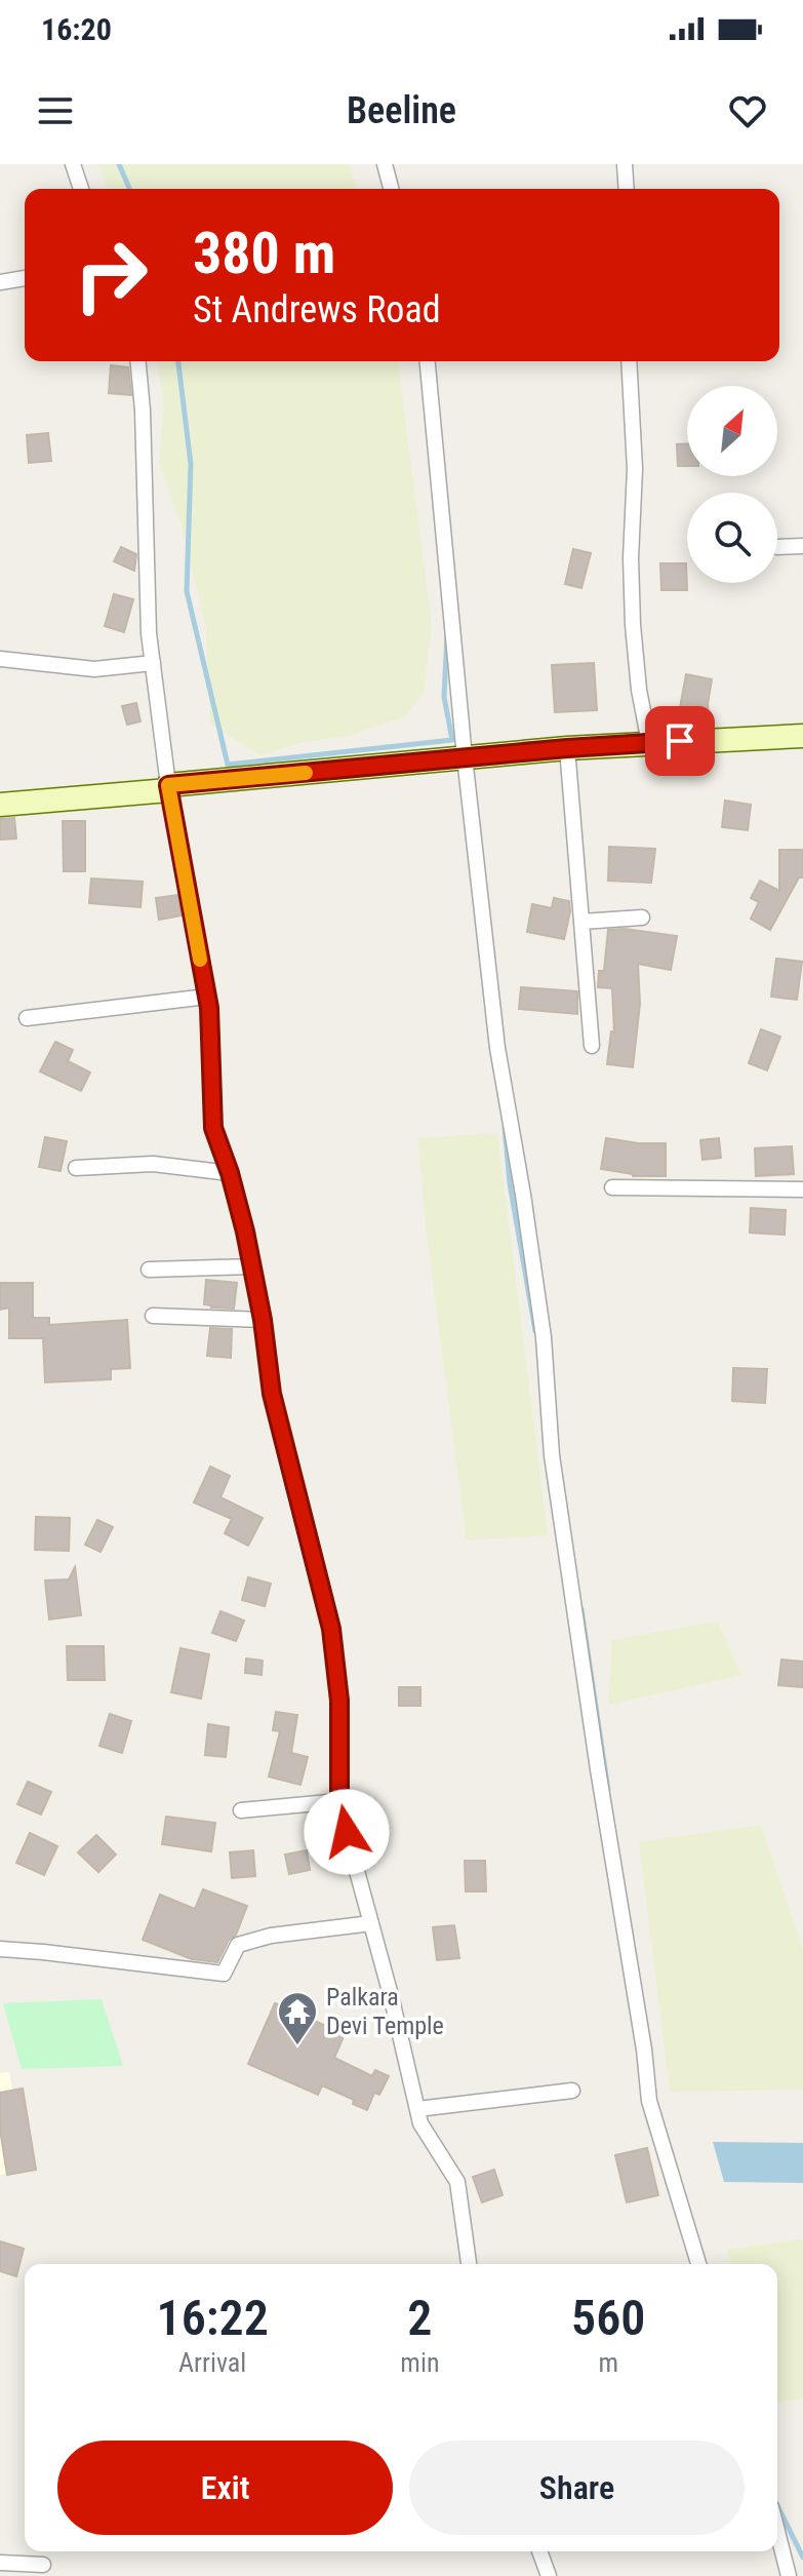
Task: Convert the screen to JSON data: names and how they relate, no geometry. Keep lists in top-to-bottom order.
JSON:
{
  "places": {
    "temple": ["Palkara Devi Temple"]
  },
  "north": "top right",
  "page": {
    "status": "16:20",
    "header": "Beeline",
    "turn": ["380 m", "St Andrews Road"],
    "eta": [
      "16:22",
      "Arrival",
      "2",
      "min",
      "560",
      "m"
    ],
    "buttons": ["Exit", "Share"]
  }
}
